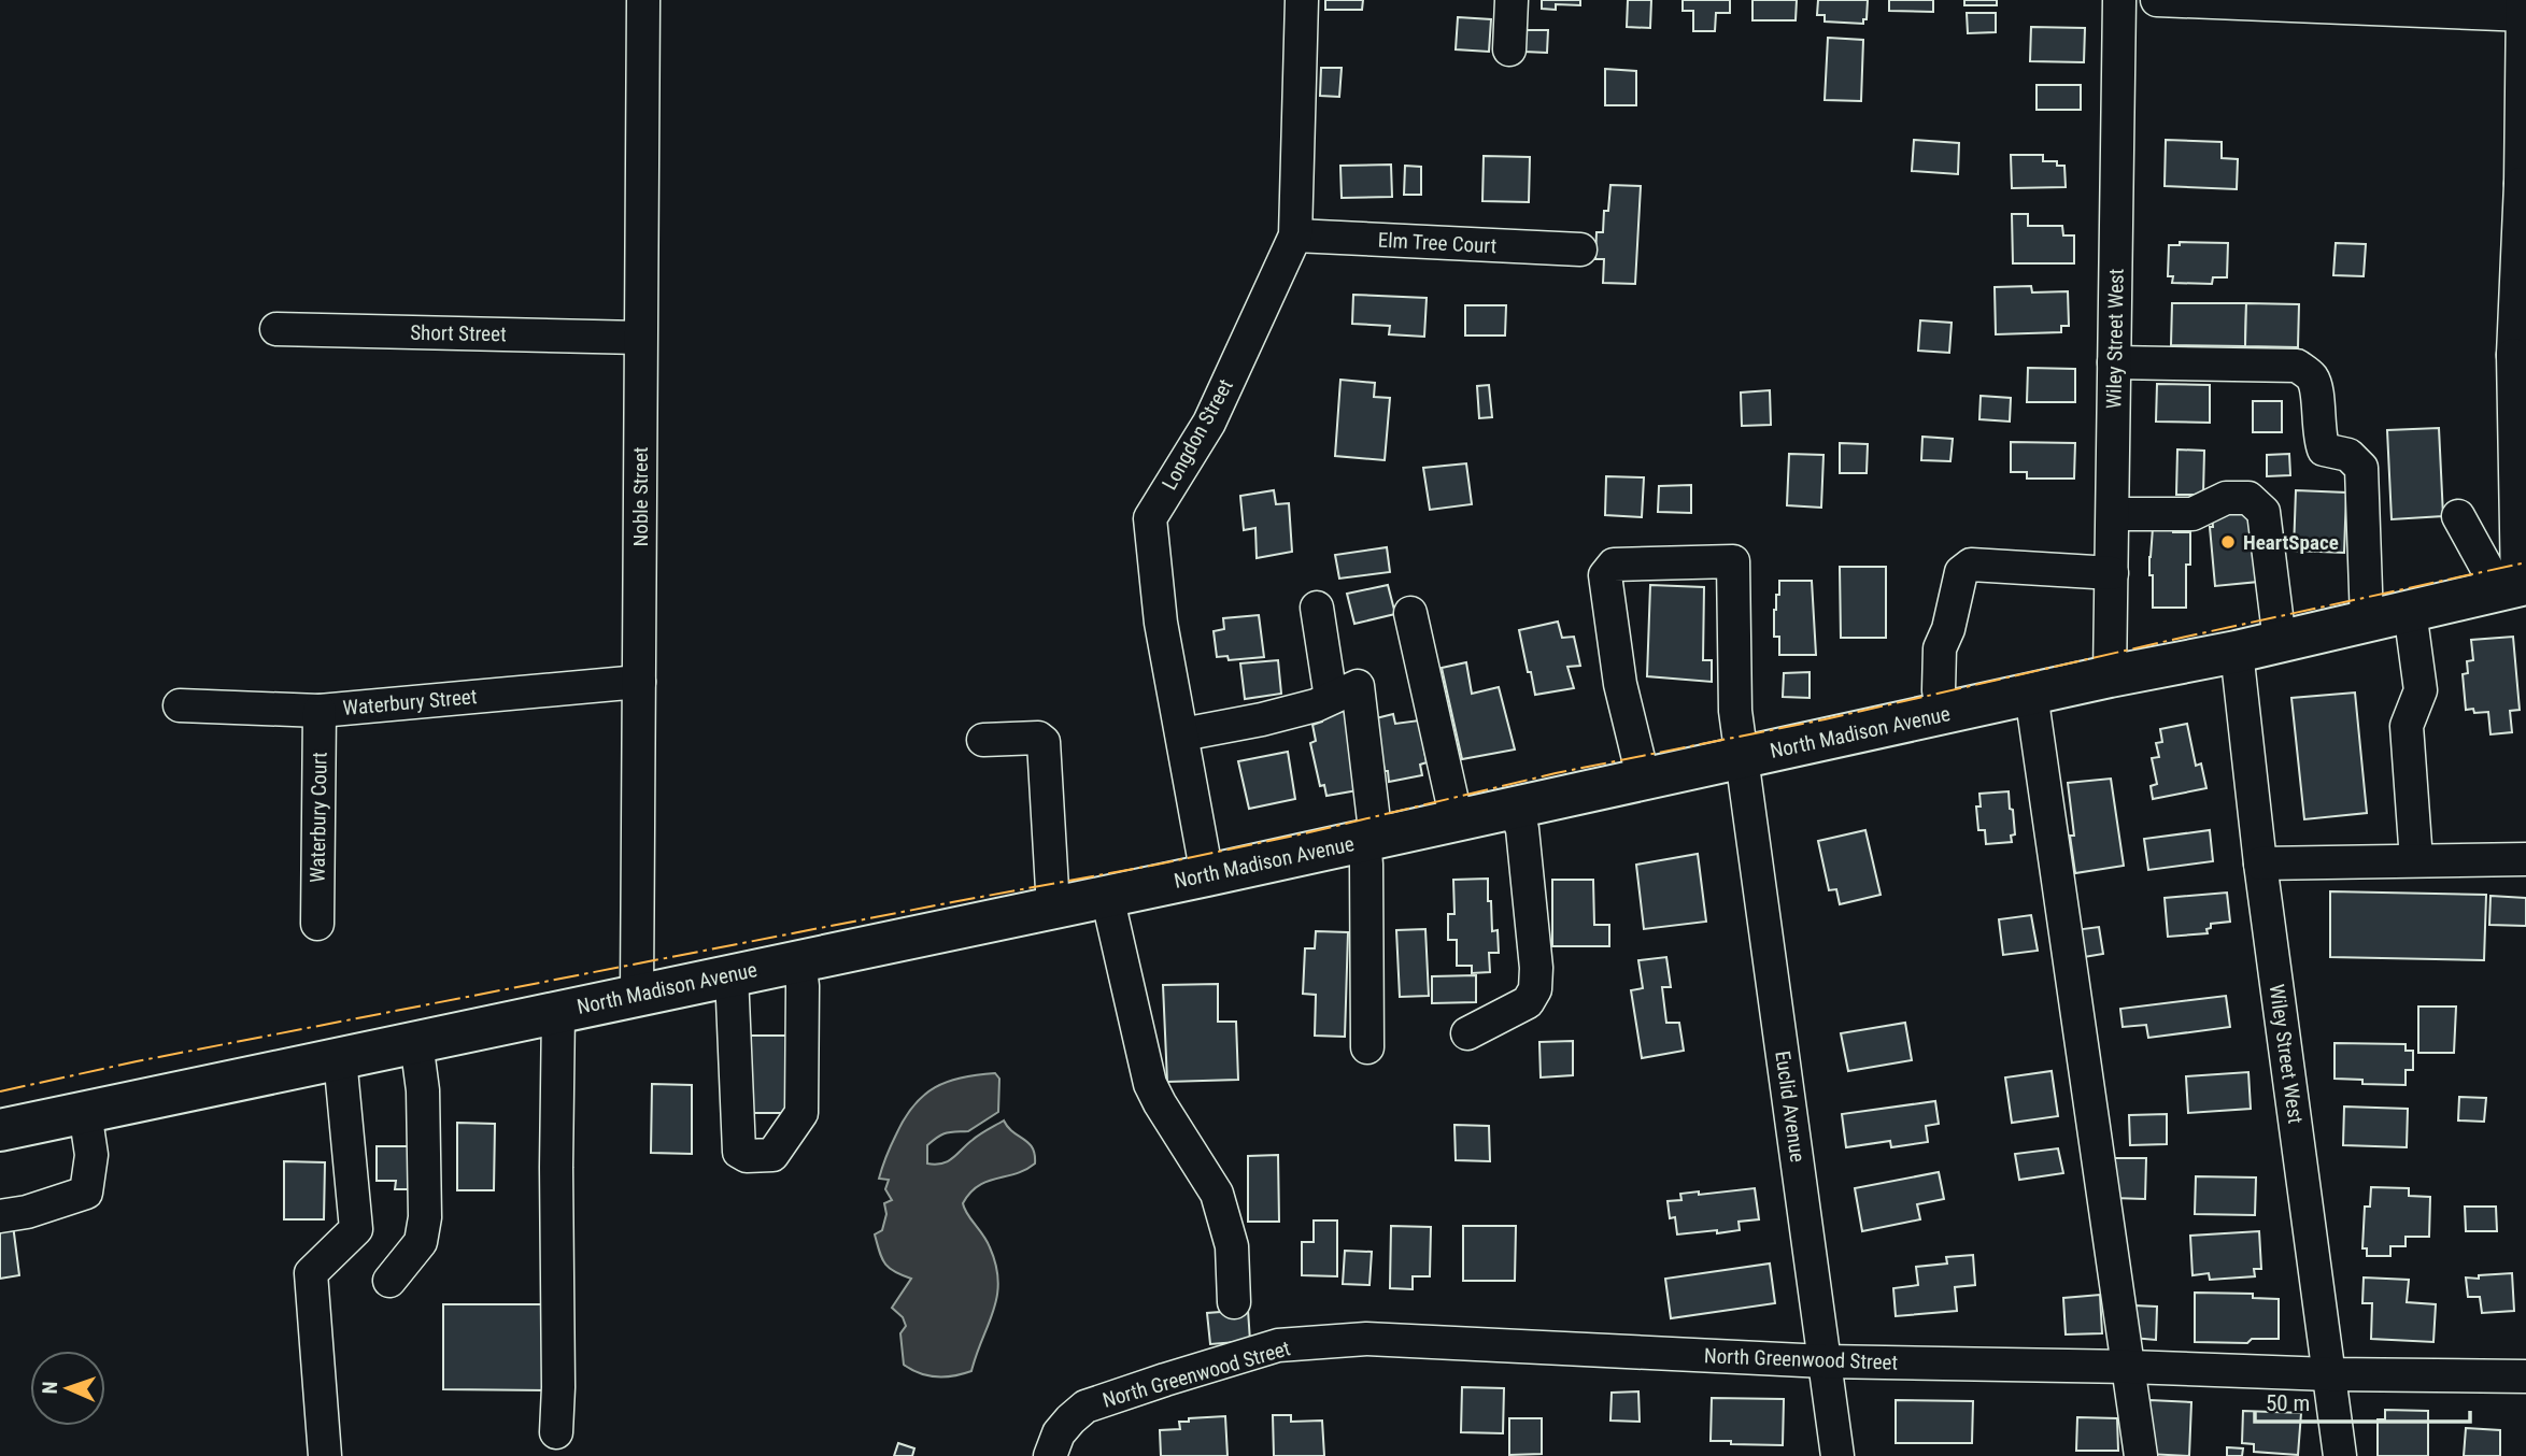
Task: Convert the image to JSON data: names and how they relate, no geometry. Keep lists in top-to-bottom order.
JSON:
{
  "streets": {
    "main road": ["North Madison Avenue"],
    "street": [
      "Elm Tree Court",
      "Short Street",
      "Wiley Street West",
      "Longdon Street",
      "Noble Street",
      "Waterbury Street",
      "Waterbury Court",
      "Euclid Avenue",
      "North Greenwood Street"
    ]
  },
  "crossings": [
    ["Elm Tree Court", "Longdon Street"],
    ["Short Street", "Noble Street"],
    ["Wiley Street West", "North Madison Avenue"],
    ["Wiley Street West", "North Greenwood Street"],
    ["Longdon Street", "North Madison Avenue"],
    ["Noble Street", "Waterbury Street"],
    ["Noble Street", "North Madison Avenue"],
    ["Waterbury Street", "Waterbury Court"],
    ["North Madison Avenue", "Euclid Avenue"],
    ["Euclid Avenue", "North Greenwood Street"]
  ],
  "places": ["HeartSpace"],
  "scale_bar": "50 m",
  "north": "left"
}
